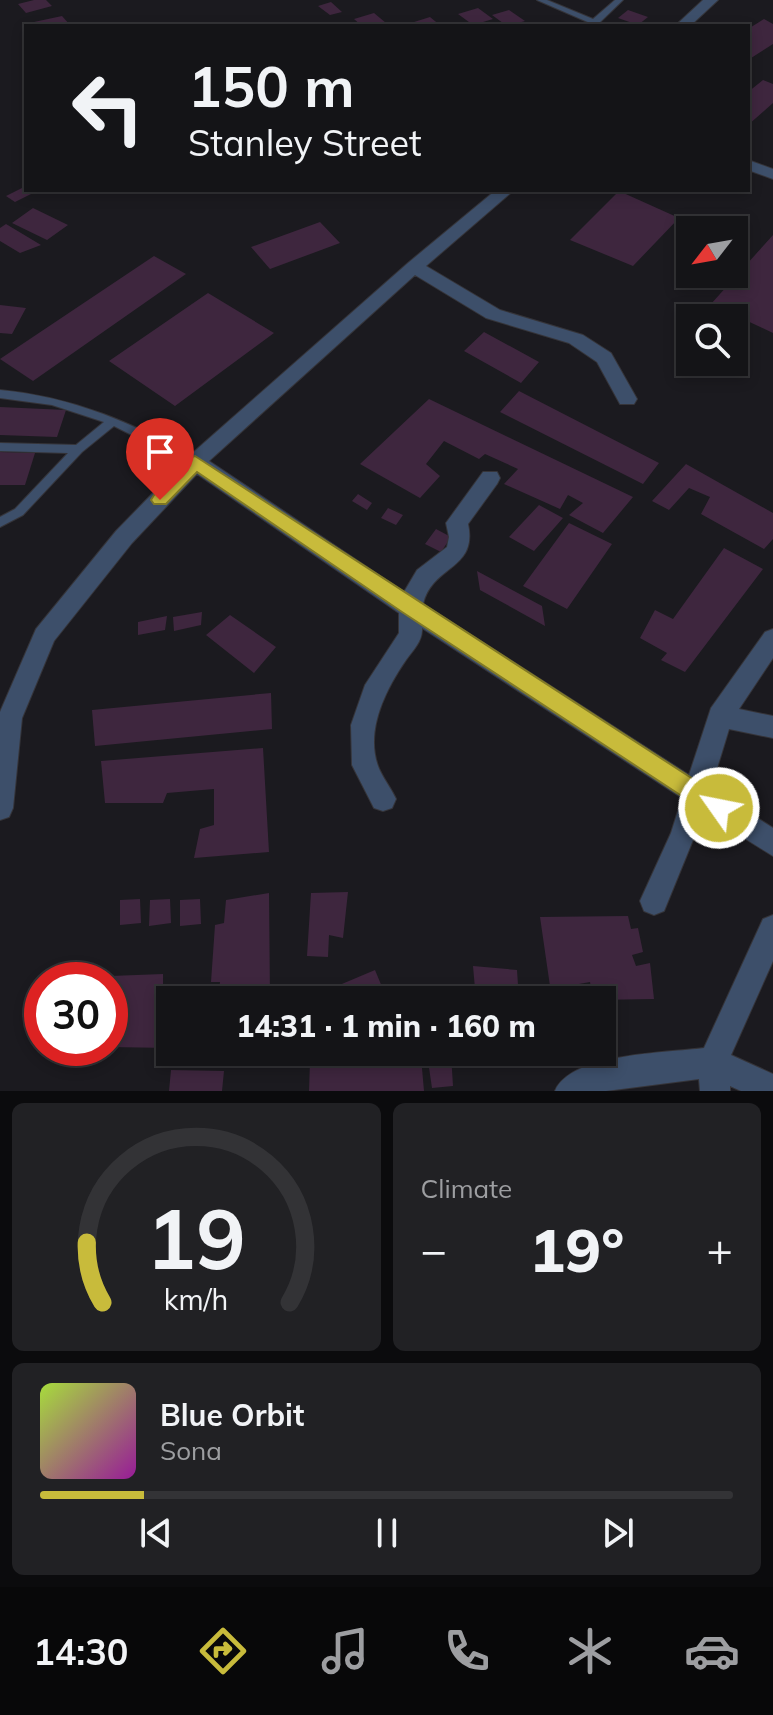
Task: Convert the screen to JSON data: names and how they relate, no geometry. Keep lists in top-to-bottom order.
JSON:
{
  "north": "bottom left",
  "page": {
    "turn": ["150 m", "Stanley Street"],
    "limit": "30",
    "trip": "14:31 · 1 min · 160 m",
    "tile": "Climate",
    "heat": ["−", "19°", "+"],
    "song": ["Blue Orbit", "Sona"],
    "tabs": "14:30",
    "gauge": ["19", "km/h"]
  }
}
